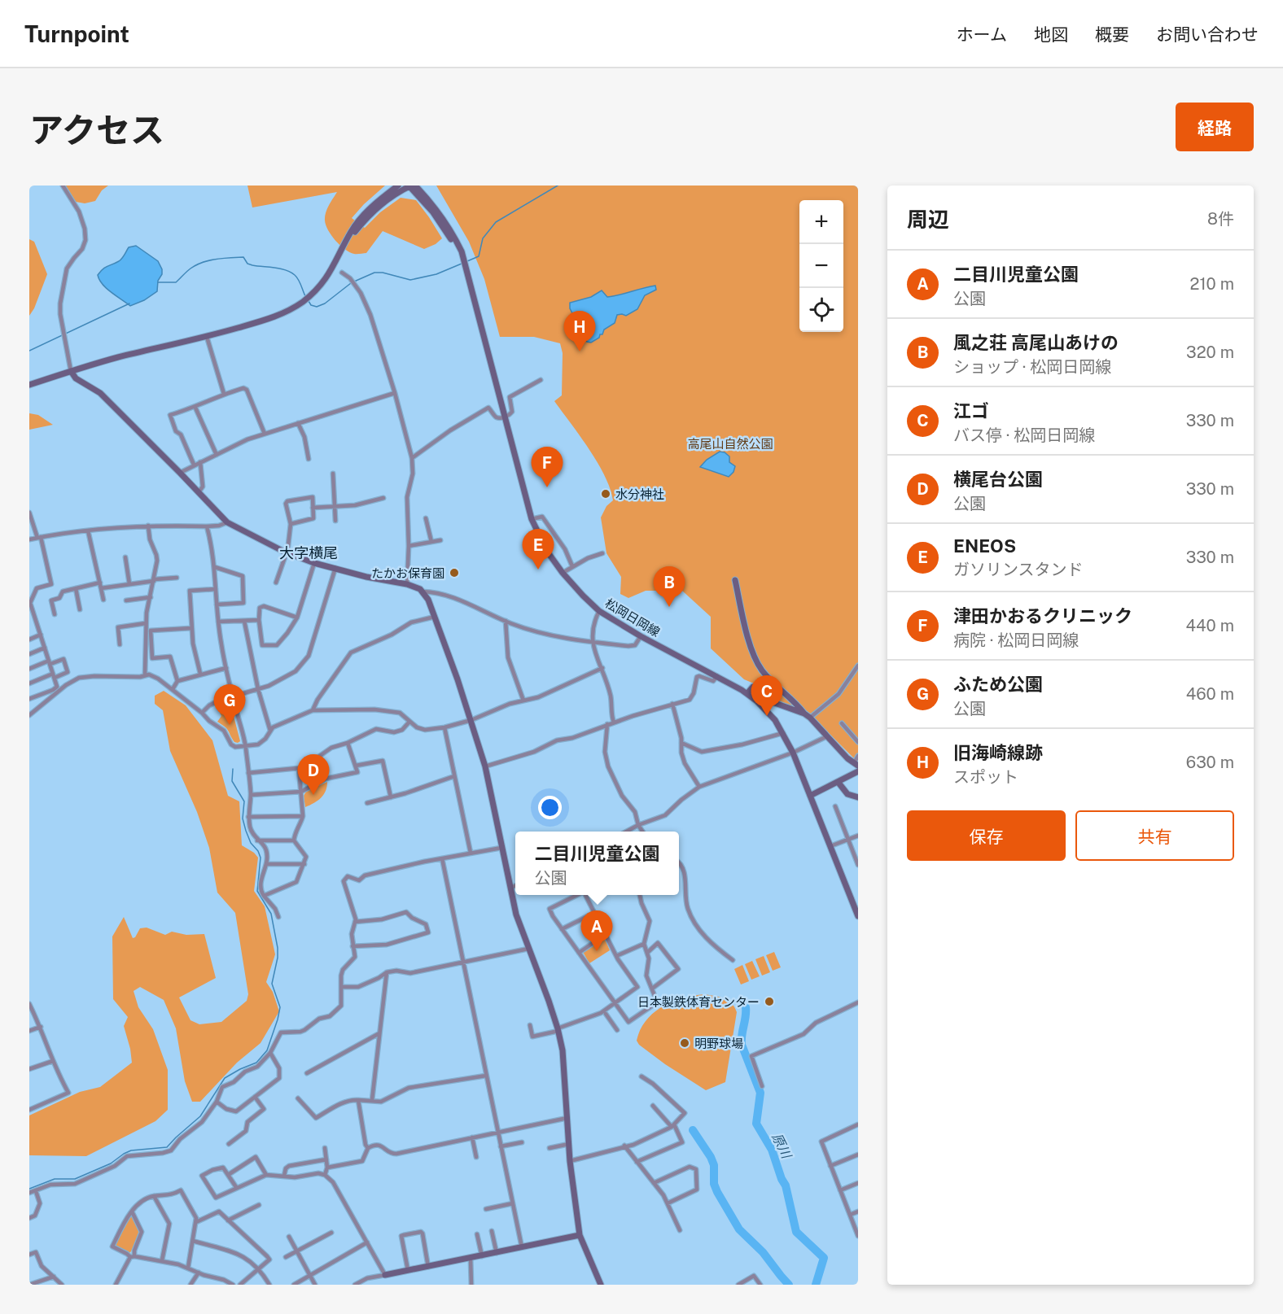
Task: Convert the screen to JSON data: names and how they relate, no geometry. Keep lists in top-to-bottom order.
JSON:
{
  "streets": {
    "street": ["松岡日岡線"]
  },
  "districts": ["大字横尾"],
  "water": ["原川"],
  "parks": ["高尾山自然公園"],
  "places": [
    "水分神社",
    "たかお保育園",
    "日本製鉄体育センター",
    "明野球場"
  ],
  "page": {
    "header": "Turnpoint",
    "nav": [
      "ホーム",
      "地図",
      "概要",
      "お問い合わせ"
    ],
    "title": "アクセス",
    "buttons": [
      "経路",
      ["保存", "共有"]
    ],
    "heading": ["周辺", "8件"],
    "map_buttons": ["+", "−"],
    "list": [
      {
        "mark": "A",
        "name": "二目川児童公園",
        "note": "公園",
        "value": "210 m"
      },
      {
        "mark": "B",
        "name": "風之荘 高尾山あけの",
        "note": "ショップ · 松岡日岡線",
        "value": "320 m"
      },
      {
        "mark": "C",
        "name": "江ゴ",
        "note": "バス停 · 松岡日岡線",
        "value": "330 m"
      },
      {
        "mark": "D",
        "name": "横尾台公園",
        "note": "公園",
        "value": "330 m"
      },
      {
        "mark": "E",
        "name": "ENEOS",
        "note": "ガソリンスタンド",
        "value": "330 m"
      },
      {
        "mark": "F",
        "name": "津田かおるクリニック",
        "note": "病院 · 松岡日岡線",
        "value": "440 m"
      },
      {
        "mark": "G",
        "name": "ふため公園",
        "note": "公園",
        "value": "460 m"
      },
      {
        "mark": "H",
        "name": "旧海崎線跡",
        "note": "スポット",
        "value": "630 m"
      }
    ],
    "pins": [
      "H",
      "F",
      "E",
      "B",
      "C",
      "G",
      "D",
      "A"
    ],
    "popup": ["二目川児童公園", "公園"]
  }
}
